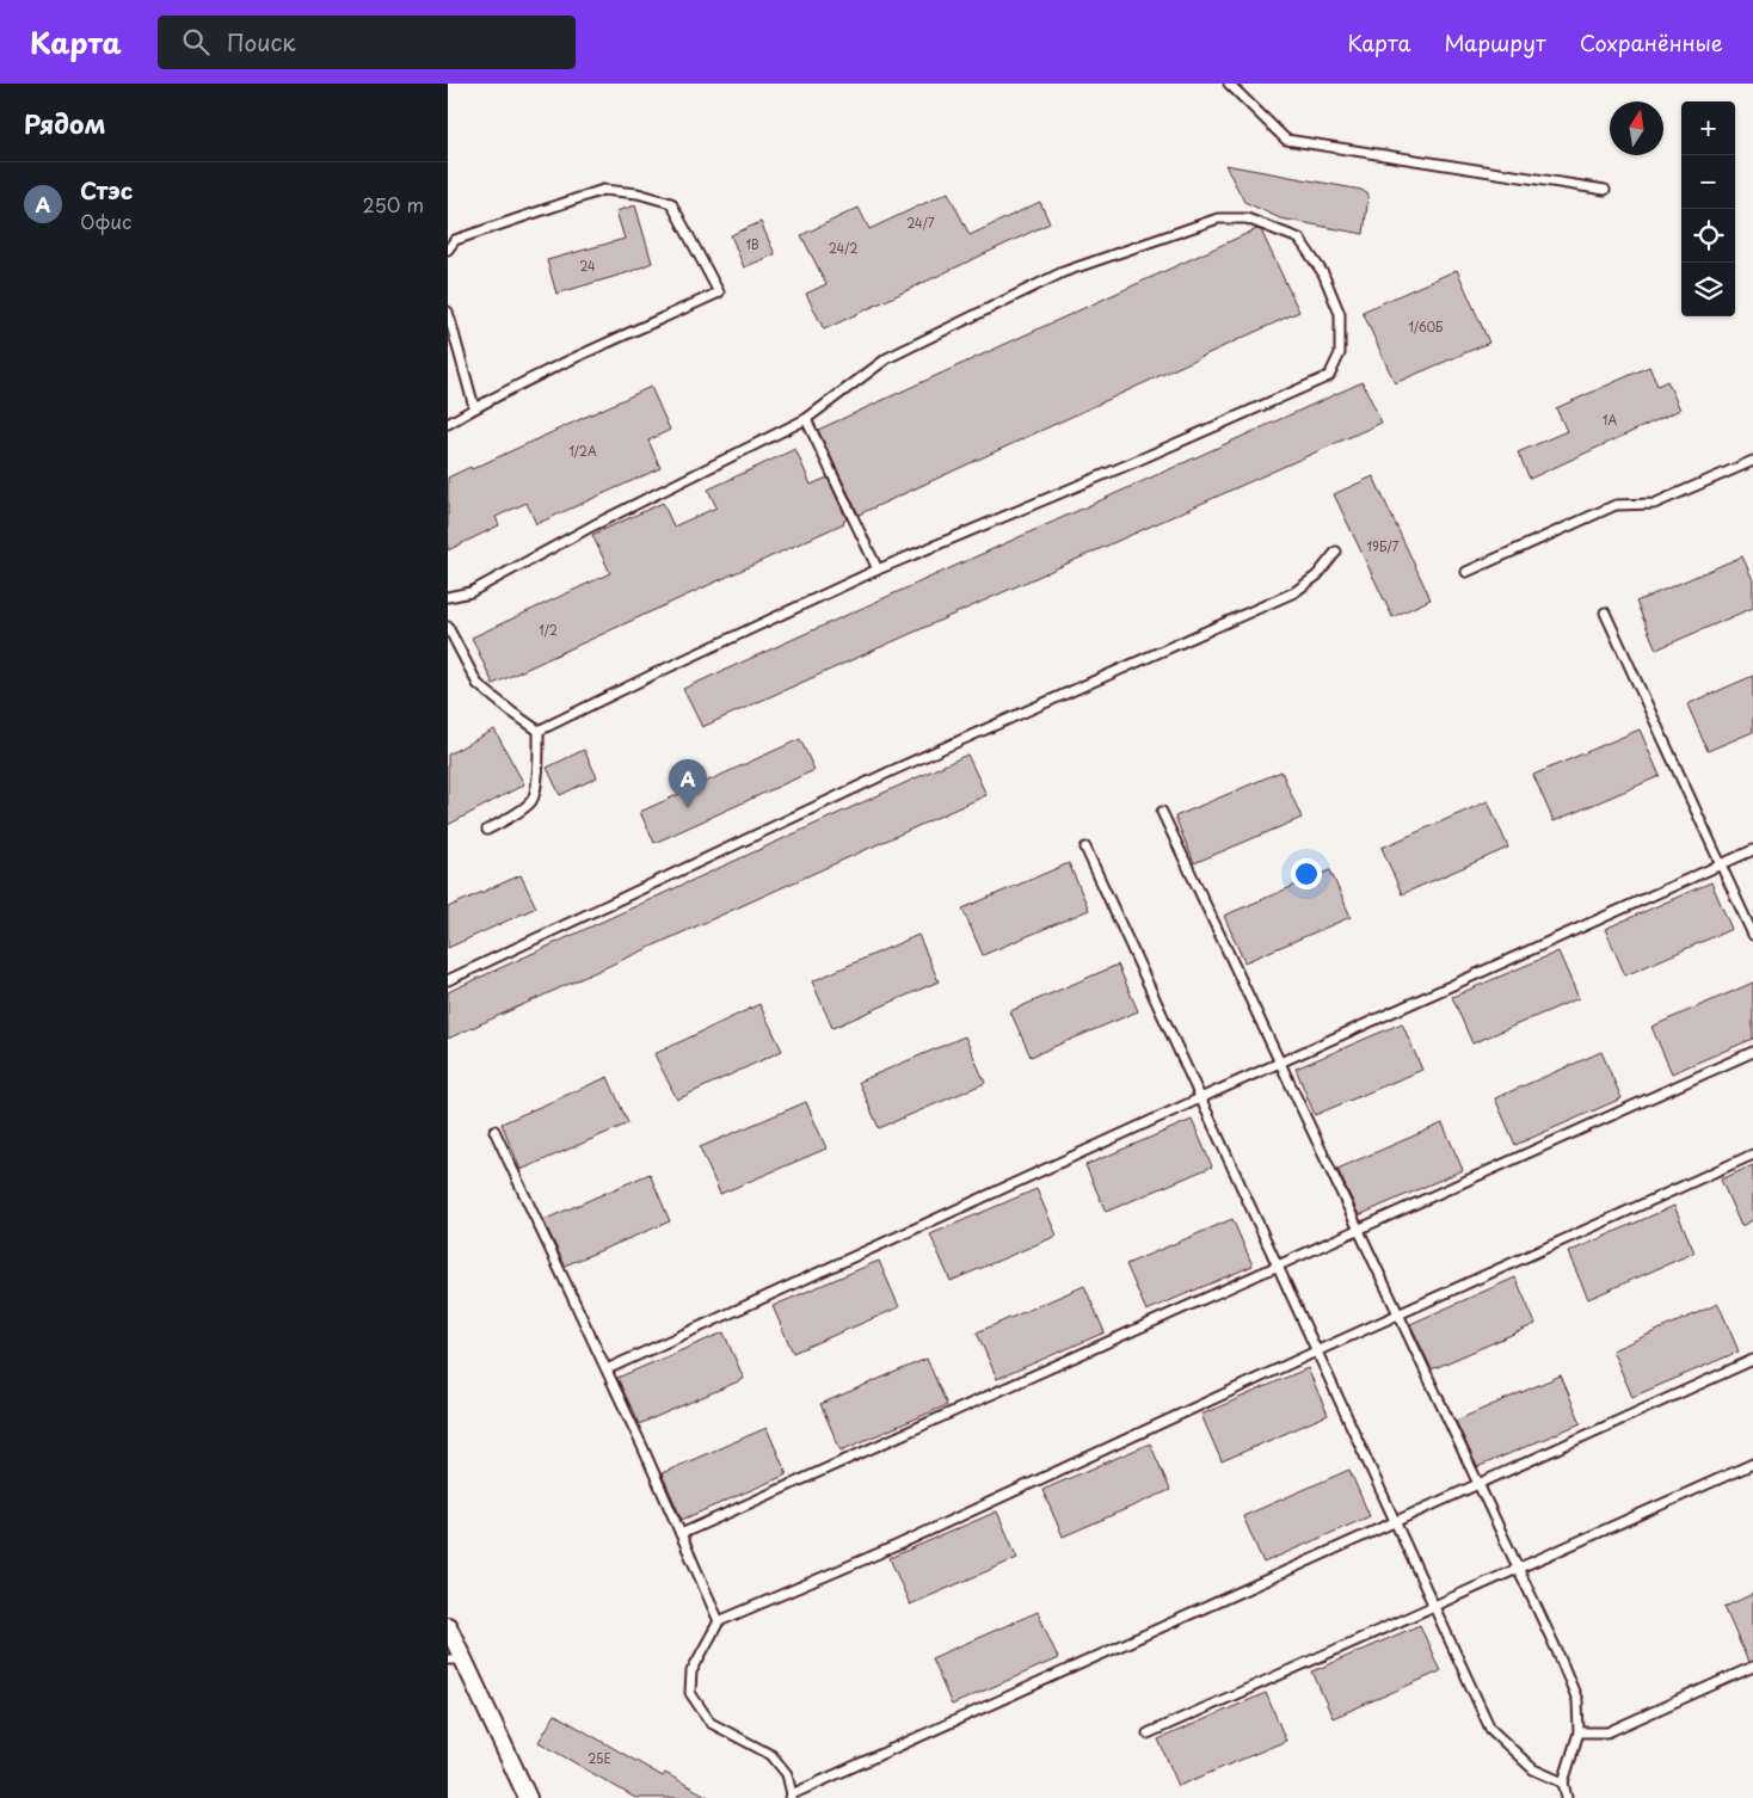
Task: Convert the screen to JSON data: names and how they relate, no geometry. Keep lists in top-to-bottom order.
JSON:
{
  "house_numbers": [
    "24/7",
    "1В",
    "24/2",
    "24",
    "1/60Б",
    "1А",
    "1/2А",
    "19Б/7",
    "1/2",
    "25Е"
  ],
  "north": "top",
  "page": {
    "header": "Карта",
    "search": "Поиск",
    "nav": ["Карта", "Маршрут", "Сохранённые"],
    "heading": "Рядом",
    "map_buttons": ["+", "−"],
    "list": [
      {
        "mark": "A",
        "name": "Стэс",
        "note": "Офис",
        "value": "250 m"
      }
    ],
    "pins": "A"
  }
}
